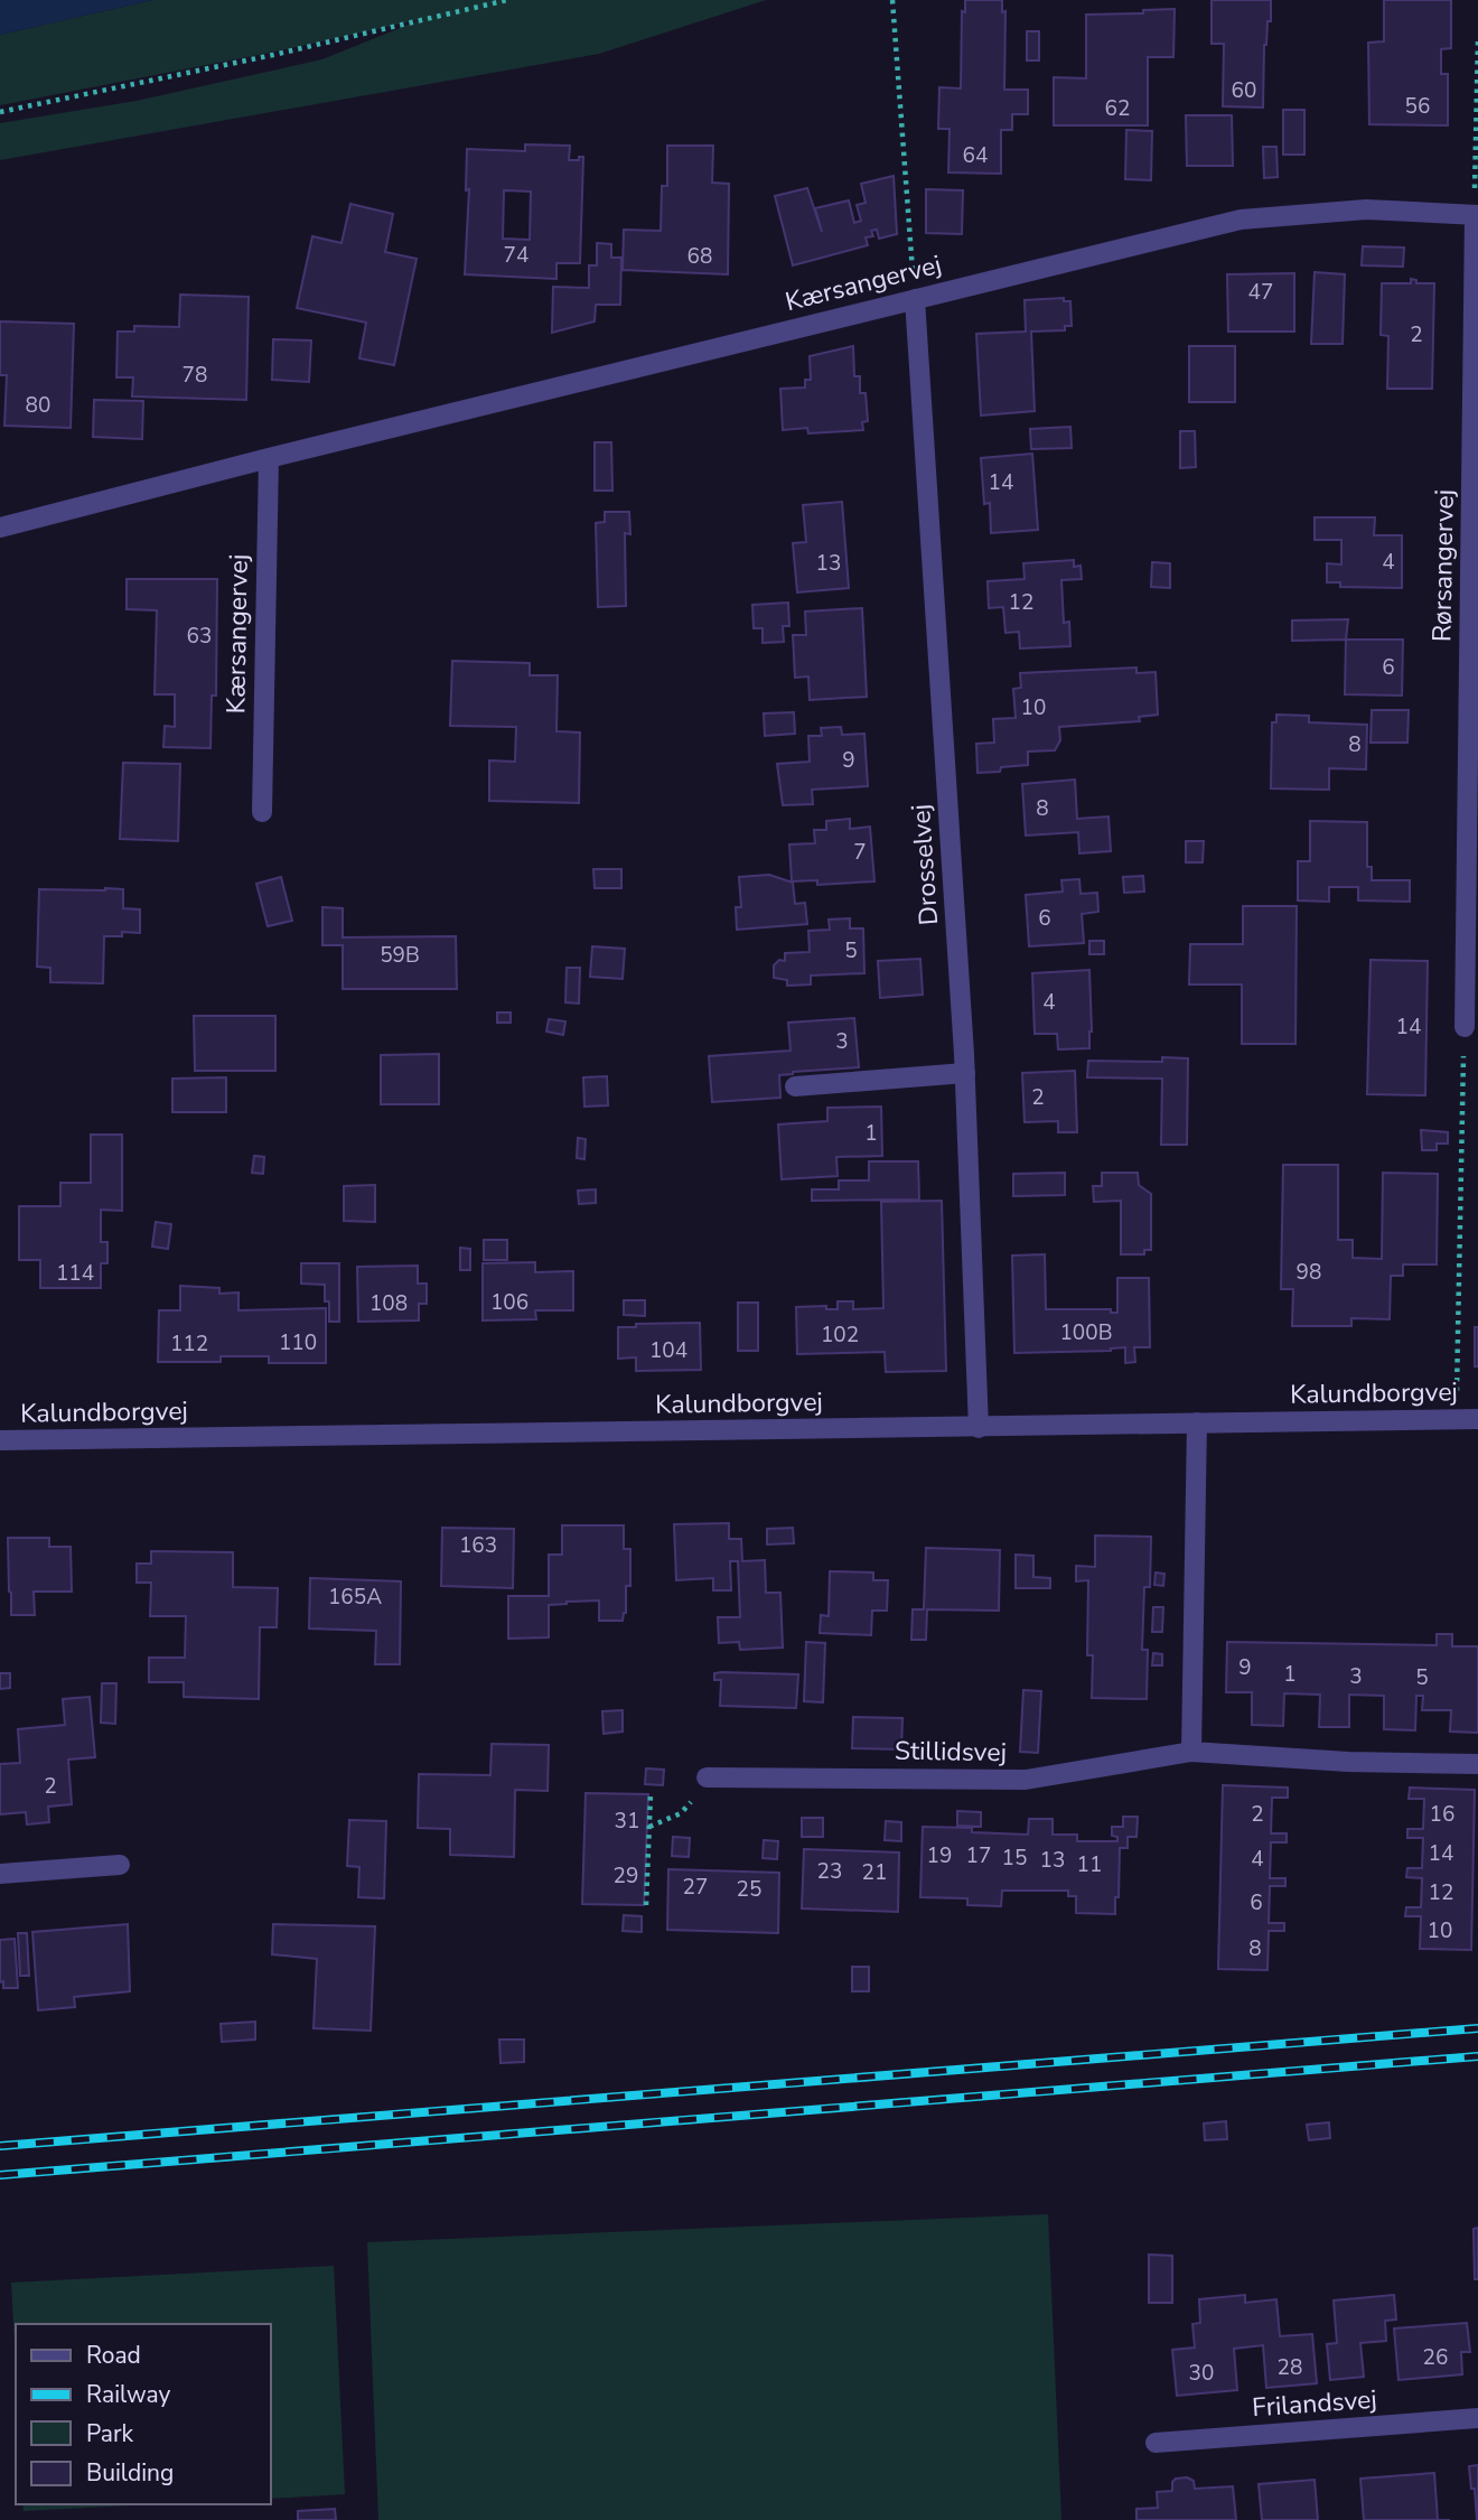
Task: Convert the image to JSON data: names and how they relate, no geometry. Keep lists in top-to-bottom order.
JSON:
{
  "streets": {
    "street": [
      "Kærsangervej",
      "Rørsangervej",
      "Drosselvej",
      "Kalundborgvej",
      "Stillidsvej",
      "Frilandsvej"
    ]
  },
  "crossings": [
    ["Kærsangervej", "Rørsangervej"],
    ["Kærsangervej", "Drosselvej"],
    ["Drosselvej", "Kalundborgvej"]
  ],
  "house_numbers": [
    "60",
    "56",
    "62",
    "64",
    "74",
    "68",
    "47",
    "2",
    "78",
    "80",
    "14",
    "4",
    "13",
    "12",
    "63",
    "6",
    "10",
    "8",
    "9",
    "8",
    "7",
    "6",
    "5",
    "59B",
    "4",
    "14",
    "3",
    "2",
    "1",
    "98",
    "114",
    "106",
    "108",
    "100B",
    "102",
    "110",
    "112",
    "104",
    "163",
    "165A",
    "9",
    "1",
    "3",
    "5",
    "2",
    "2",
    "16",
    "31",
    "14",
    "19",
    "17",
    "15",
    "4",
    "13",
    "11",
    "23",
    "21",
    "29",
    "27",
    "25",
    "12",
    "6",
    "10",
    "8",
    "26",
    "28",
    "30"
  ],
  "legend": [
    "Road",
    "Railway",
    "Park",
    "Building"
  ]
}
